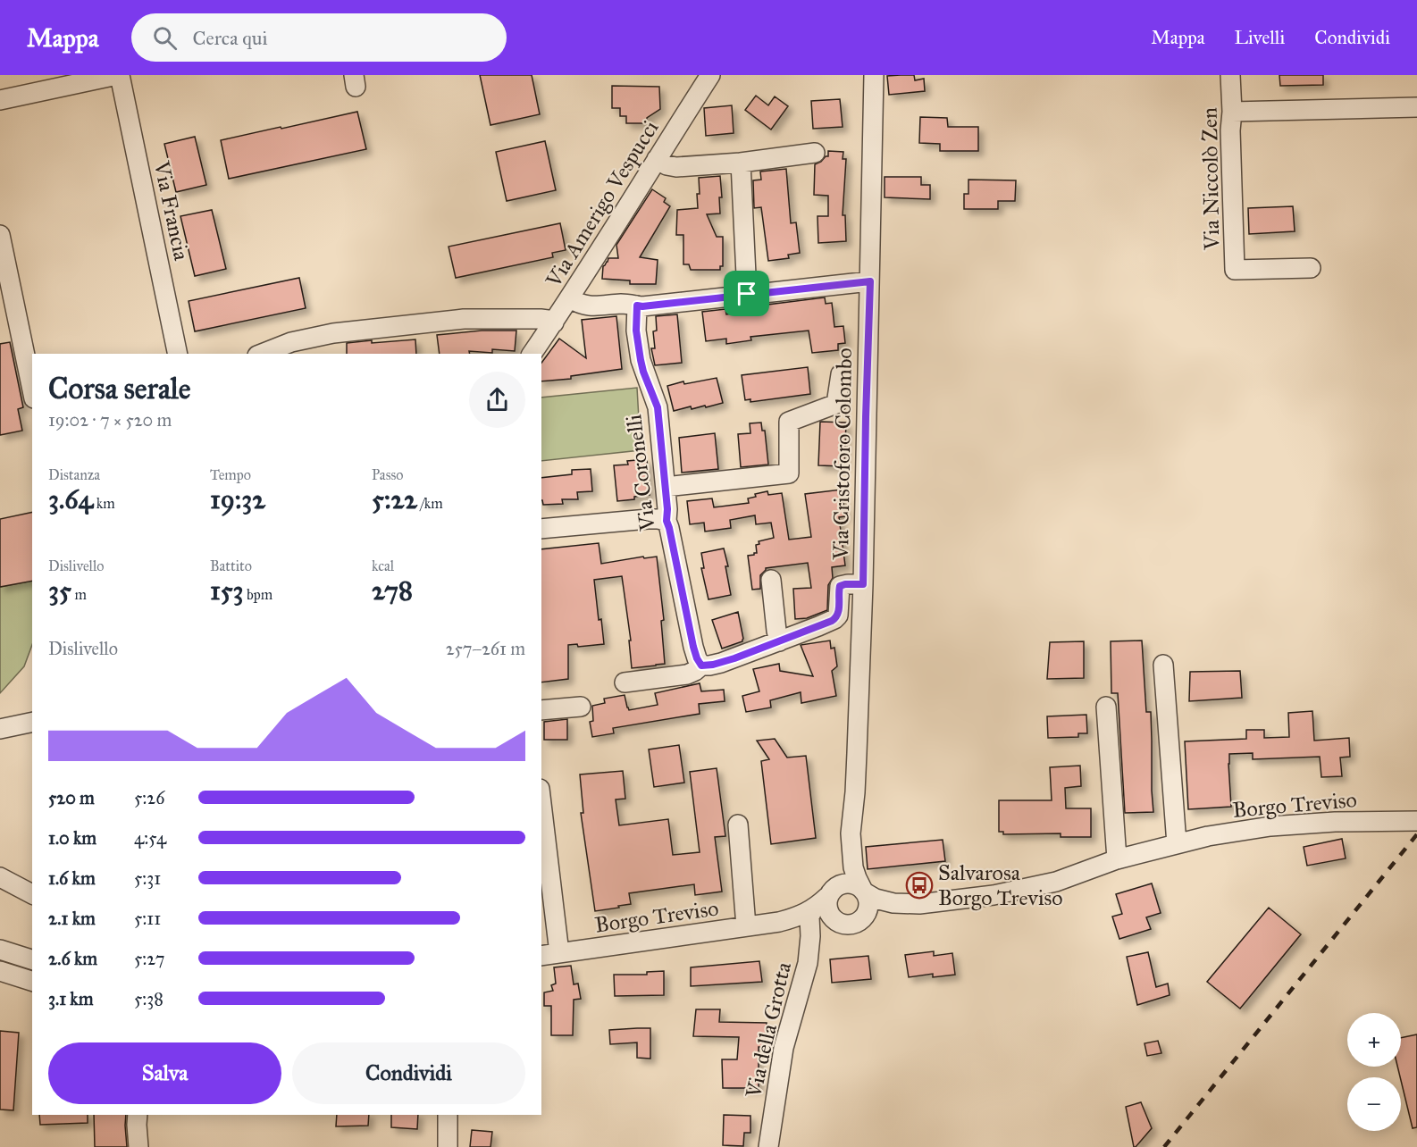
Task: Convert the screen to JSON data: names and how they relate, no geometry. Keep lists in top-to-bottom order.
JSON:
{
  "streets": {
    "street": [
      "Via Niccolò Zen",
      "Via Amerigo Vespucci",
      "Via Francia",
      "Via Cristoforo Colombo",
      "Via Coronelli",
      "Borgo Treviso",
      "Via della Grotta"
    ]
  },
  "crossings": [
    ["Via Cristoforo Colombo", "Borgo Treviso"],
    ["Borgo Treviso", "Via della Grotta"]
  ],
  "places": {
    "bus stop": ["Salvarosa Borgo Treviso"]
  },
  "page": {
    "header": "Mappa",
    "search": "Cerca qui",
    "nav": ["Mappa", "Livelli", "Condividi"],
    "heading": ["Corsa serale", "19:02 · 7 × 520 m"],
    "stats": [
      ["Distanza", "3.64 km"],
      ["Tempo", "19:32"],
      ["Passo", "5:22 /km"],
      ["Dislivello", "35 m"],
      ["Battito", "153 bpm"],
      ["kcal", "278"]
    ],
    "chart": ["Dislivello", "257–261 m"],
    "list": [
      {
        "name": "520 m",
        "note": "5:26"
      },
      {
        "name": "1.0 km",
        "note": "4:54"
      },
      {
        "name": "1.6 km",
        "note": "5:31"
      },
      {
        "name": "2.1 km",
        "note": "5:11"
      },
      {
        "name": "2.6 km",
        "note": "5:27"
      },
      {
        "name": "3.1 km",
        "note": "5:38"
      }
    ],
    "map_buttons": ["+", "−"],
    "buttons": ["Salva", "Condividi"]
  }
}
